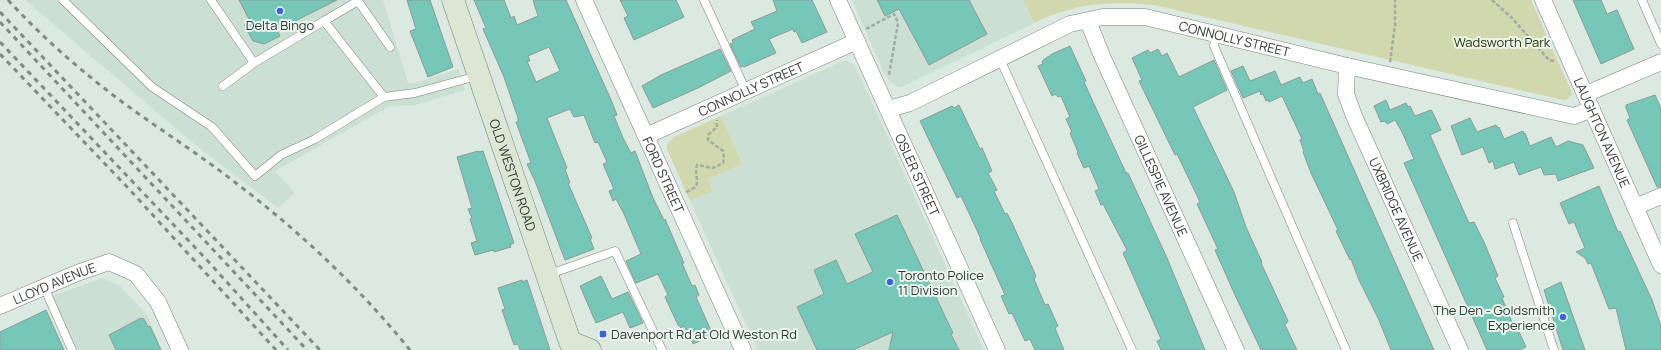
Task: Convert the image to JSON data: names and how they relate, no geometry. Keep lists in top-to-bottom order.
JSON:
{
  "streets": {
    "street": [
      "CONNOLLY STREET",
      "LAUGHTON AVENUE",
      "OLD WESTON ROAD",
      "FORD STREET",
      "OSLER STREET",
      "GILLESPIE AVENUE",
      "UXBRIDGE AVENUE",
      "LLOYD AVENUE"
    ]
  },
  "crossings": [
    ["CONNOLLY STREET", "LAUGHTON AVENUE"],
    ["CONNOLLY STREET", "FORD STREET"],
    ["CONNOLLY STREET", "OSLER STREET"],
    ["CONNOLLY STREET", "GILLESPIE AVENUE"],
    ["CONNOLLY STREET", "UXBRIDGE AVENUE"]
  ],
  "parks": ["Wadsworth Park"],
  "places": {
    "other": ["Delta Bingo", "Toronto Police 11 Division", "The Den - Goldsmith Experience"],
    "transit": ["Davenport Rd at Old Weston Rd"]
  }
}
